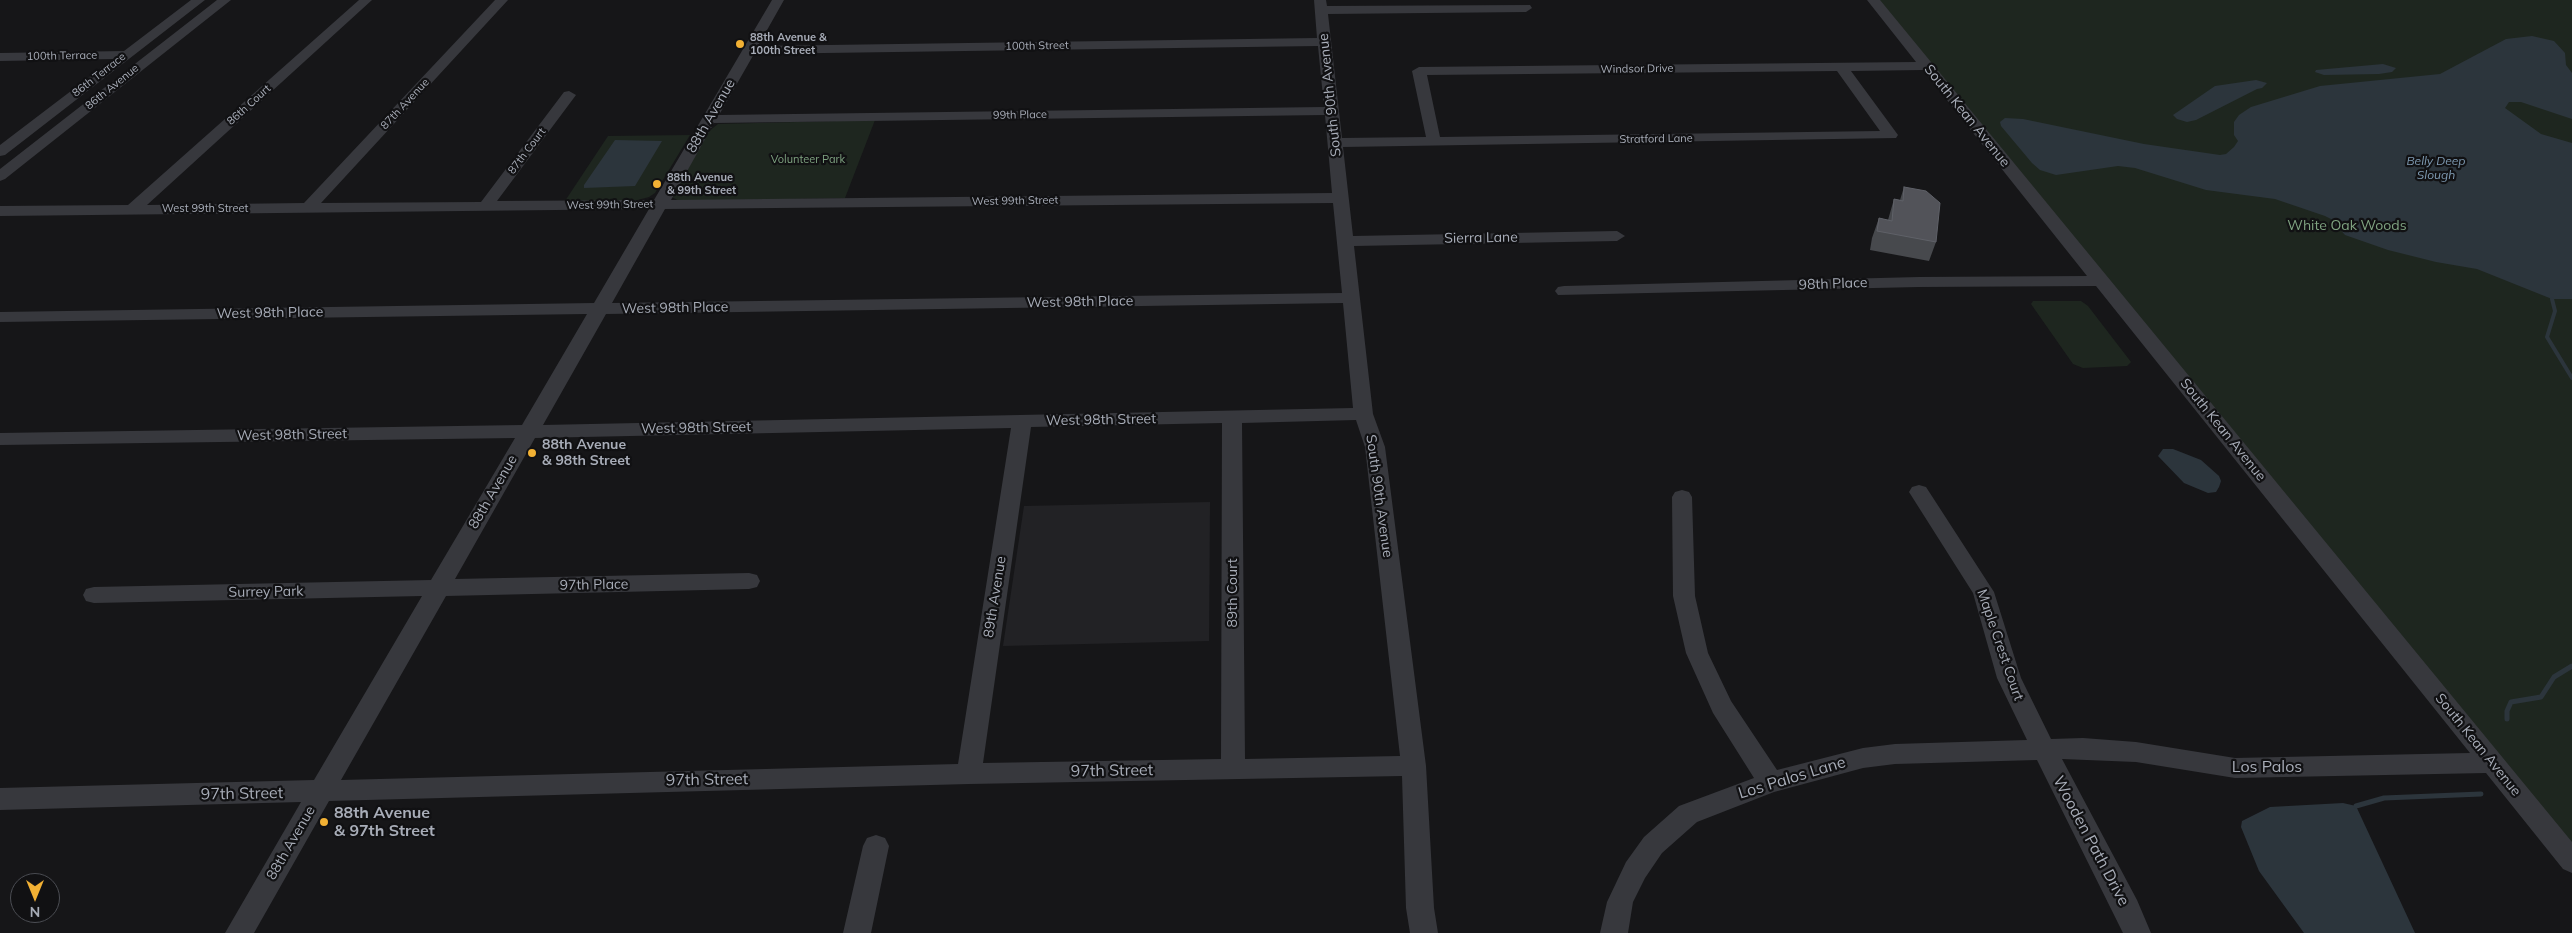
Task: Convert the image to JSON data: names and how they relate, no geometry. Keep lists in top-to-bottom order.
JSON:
{
  "streets": {
    "street": [
      "100th Street",
      "100th Terrace",
      "Windsor Drive",
      "86th Terrace",
      "86th Avenue",
      "South 90th Avenue",
      "87th Avenue",
      "86th Court",
      "99th Place",
      "88th Avenue",
      "South Kean Avenue",
      "Stratford Lane",
      "87th Court",
      "West 99th Street",
      "Sierra Lane",
      "98th Place",
      "West 98th Place",
      "West 98th Street",
      "97th Place",
      "Surrey Park",
      "89th Court",
      "89th Avenue",
      "Maple Crest Court",
      "Los Palos",
      "97th Street",
      "Los Palos Lane",
      "Wooden Path Drive"
    ]
  },
  "crossings": [
    ["100th Street", "South 90th Avenue"],
    ["100th Street", "88th Avenue"],
    ["100th Terrace", "86th Terrace"],
    ["100th Terrace", "86th Avenue"],
    ["Windsor Drive", "South Kean Avenue"],
    ["Windsor Drive", "Stratford Lane"],
    ["South 90th Avenue", "99th Place"],
    ["South 90th Avenue", "Stratford Lane"],
    ["South 90th Avenue", "West 99th Street"],
    ["South 90th Avenue", "Sierra Lane"],
    ["South 90th Avenue", "West 98th Place"],
    ["South 90th Avenue", "West 98th Street"],
    ["South 90th Avenue", "97th Street"],
    ["87th Avenue", "West 99th Street"],
    ["86th Court", "West 99th Street"],
    ["99th Place", "88th Avenue"],
    ["88th Avenue", "West 99th Street"],
    ["88th Avenue", "West 98th Place"],
    ["88th Avenue", "West 98th Street"],
    ["88th Avenue", "97th Place"],
    ["88th Avenue", "Surrey Park"],
    ["88th Avenue", "97th Street"],
    ["South Kean Avenue", "98th Place"],
    ["South Kean Avenue", "Los Palos"],
    ["87th Court", "West 99th Street"],
    ["West 98th Street", "89th Court"],
    ["West 98th Street", "89th Avenue"],
    ["97th Place", "Surrey Park"],
    ["89th Court", "97th Street"],
    ["89th Avenue", "97th Street"],
    ["Maple Crest Court", "Los Palos"],
    ["Maple Crest Court", "Los Palos Lane"],
    ["Maple Crest Court", "Wooden Path Drive"],
    ["Los Palos", "Los Palos Lane"],
    ["Los Palos", "Wooden Path Drive"],
    ["Los Palos Lane", "Wooden Path Drive"]
  ],
  "water": ["Belly Deep Slough"],
  "parks": ["Volunteer Park", "White Oak Woods"],
  "places": [
    "88th Avenue & 100th Street",
    "88th Avenue & 99th Street",
    "88th Avenue & 98th Street",
    "88th Avenue & 97th Street"
  ],
  "north": "bottom"
}
